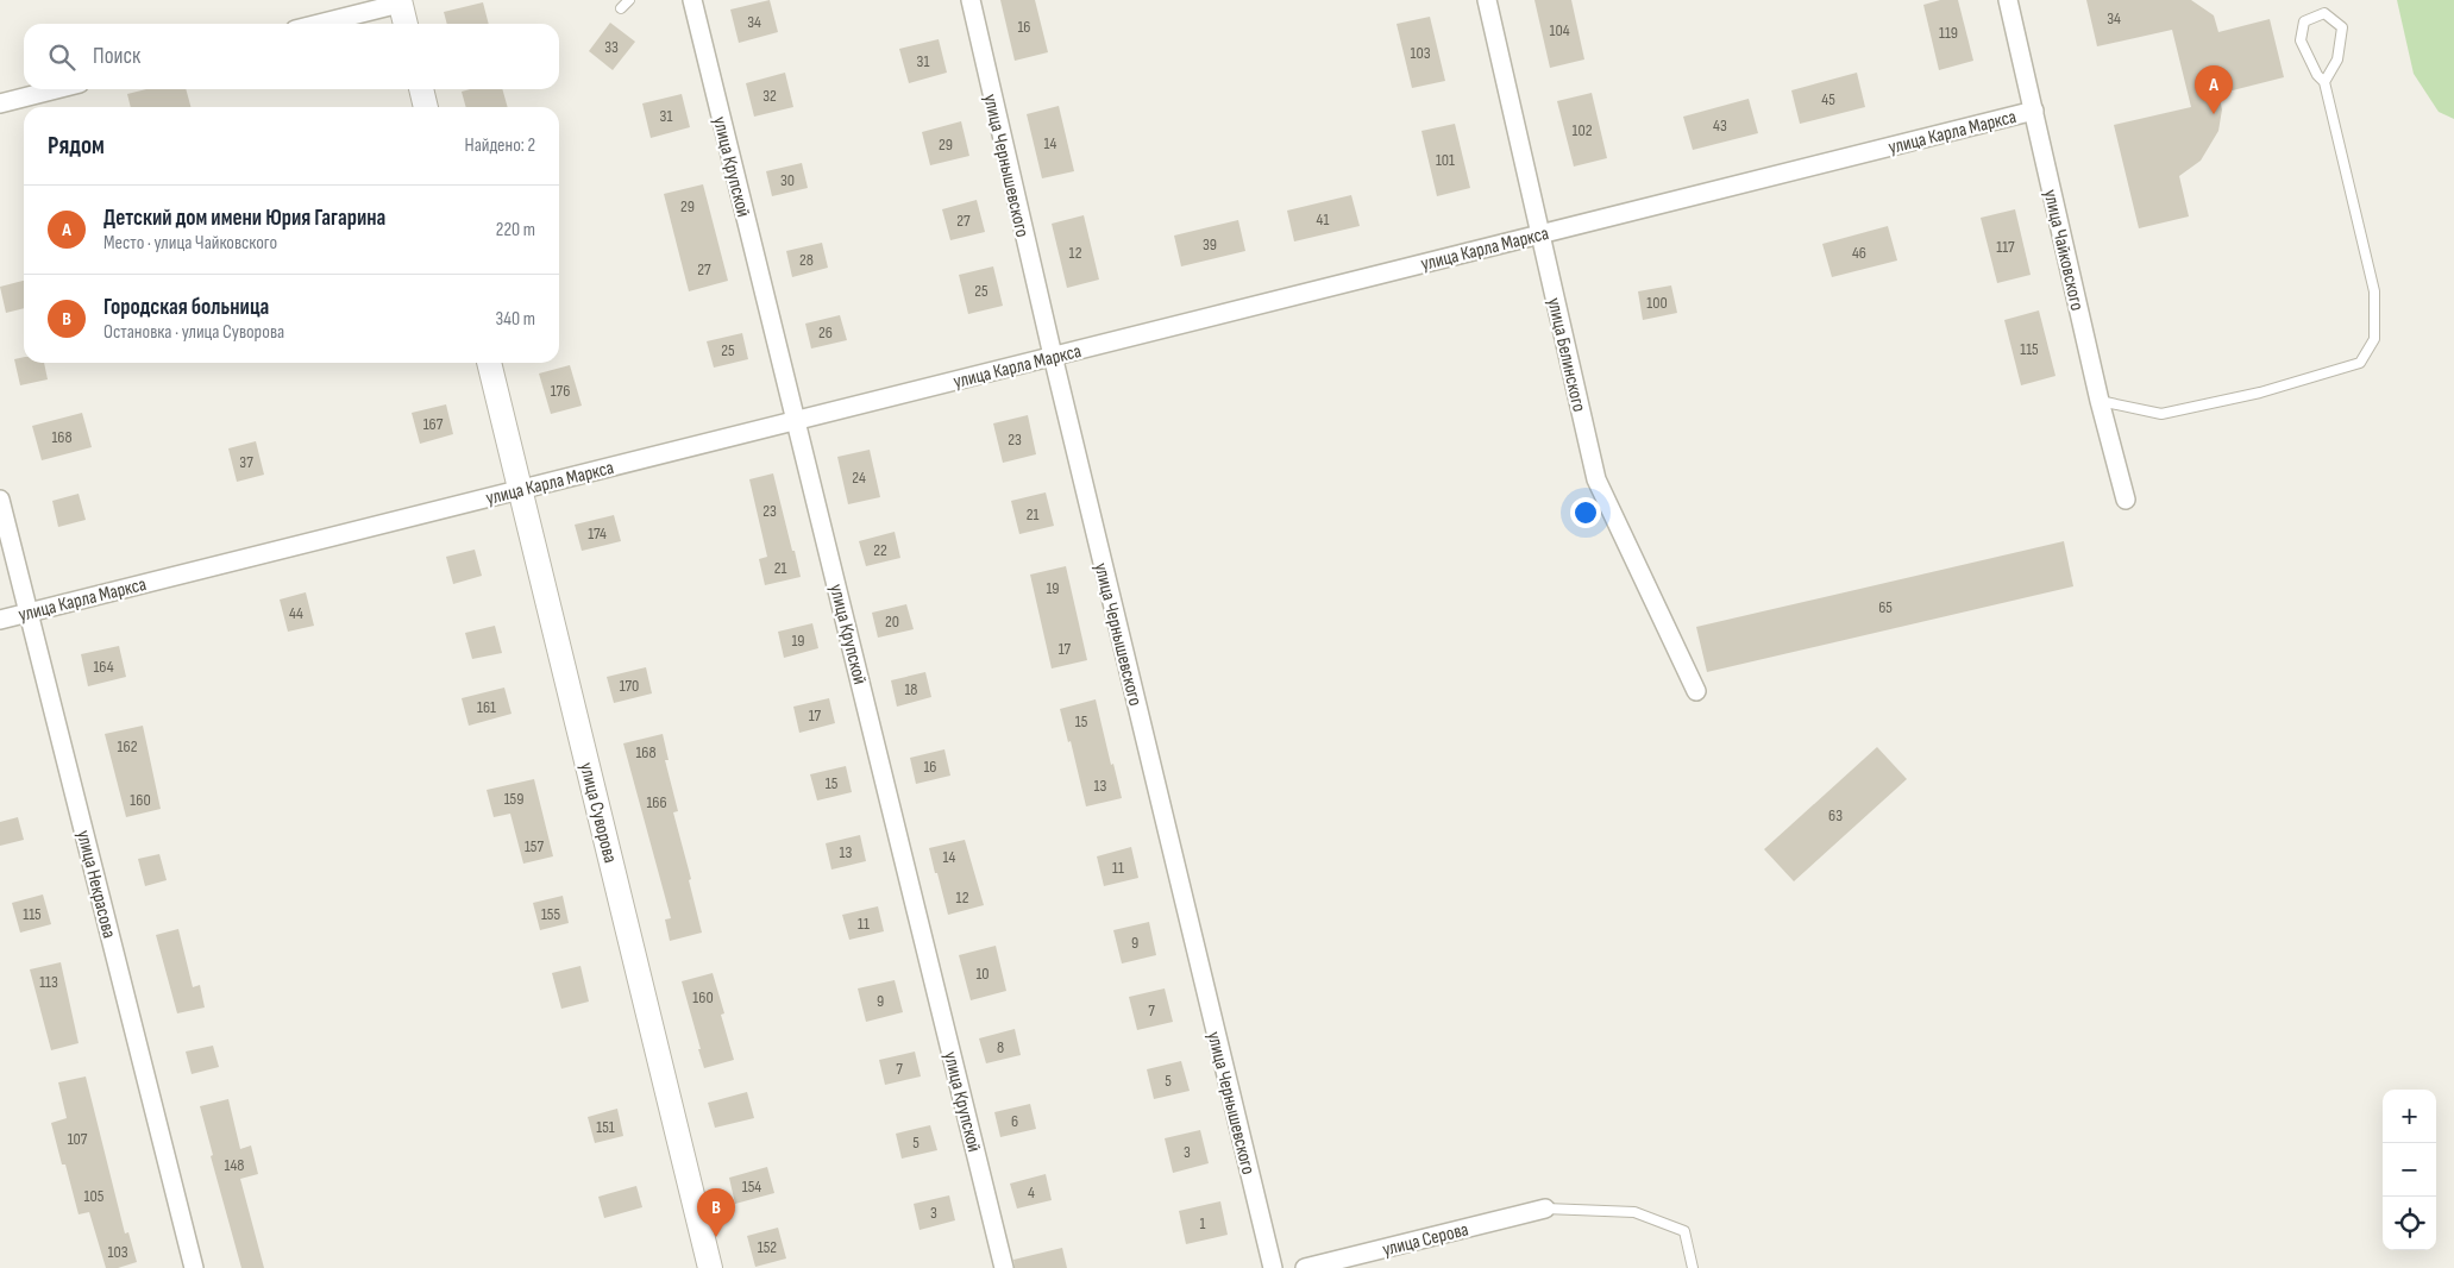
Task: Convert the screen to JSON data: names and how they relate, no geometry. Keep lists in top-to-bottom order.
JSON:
{
  "streets": {
    "street": [
      "улица Карла Маркса",
      "улица Чернышевского",
      "улица Крупской",
      "улица Чайковского",
      "улица Белинского",
      "улица Суворова",
      "улица Некрасова",
      "улица Серова"
    ]
  },
  "crossings": [
    ["улица Карла Маркса", "улица Чернышевского"],
    ["улица Карла Маркса", "улица Крупской"],
    ["улица Карла Маркса", "улица Чайковского"],
    ["улица Карла Маркса", "улица Белинского"],
    ["улица Карла Маркса", "улица Суворова"],
    ["улица Карла Маркса", "улица Некрасова"]
  ],
  "house_numbers": [
    "34",
    "34",
    "16",
    "104",
    "119",
    "33",
    "103",
    "31",
    "32",
    "45",
    "31",
    "43",
    "102",
    "14",
    "29",
    "101",
    "30",
    "29",
    "41",
    "27",
    "39",
    "117",
    "12",
    "46",
    "28",
    "27",
    "25",
    "100",
    "26",
    "115",
    "25",
    "176",
    "167",
    "168",
    "23",
    "37",
    "24",
    "23",
    "21",
    "174",
    "22",
    "21",
    "19",
    "65",
    "44",
    "20",
    "19",
    "17",
    "164",
    "170",
    "18",
    "161",
    "17",
    "15",
    "162",
    "168",
    "16",
    "15",
    "13",
    "159",
    "160",
    "166",
    "63",
    "157",
    "13",
    "14",
    "11",
    "12",
    "115",
    "155",
    "11",
    "9",
    "10",
    "113",
    "160",
    "9",
    "7",
    "8",
    "7",
    "5",
    "6",
    "151",
    "107",
    "5",
    "3",
    "148",
    "154",
    "4",
    "105",
    "3",
    "1",
    "152",
    "103"
  ],
  "page": {
    "search": "Поиск",
    "pins": ["A", "B"],
    "heading": ["Рядом", "Найдено: 2"],
    "list": [
      {
        "mark": "A",
        "name": "Детский дом имени Юрия Гагарина",
        "note": "Место · улица Чайковского",
        "value": "220 m"
      },
      {
        "mark": "B",
        "name": "Городская больница",
        "note": "Остановка · улица Суворова",
        "value": "340 m"
      }
    ],
    "map_buttons": ["+", "−"]
  }
}
